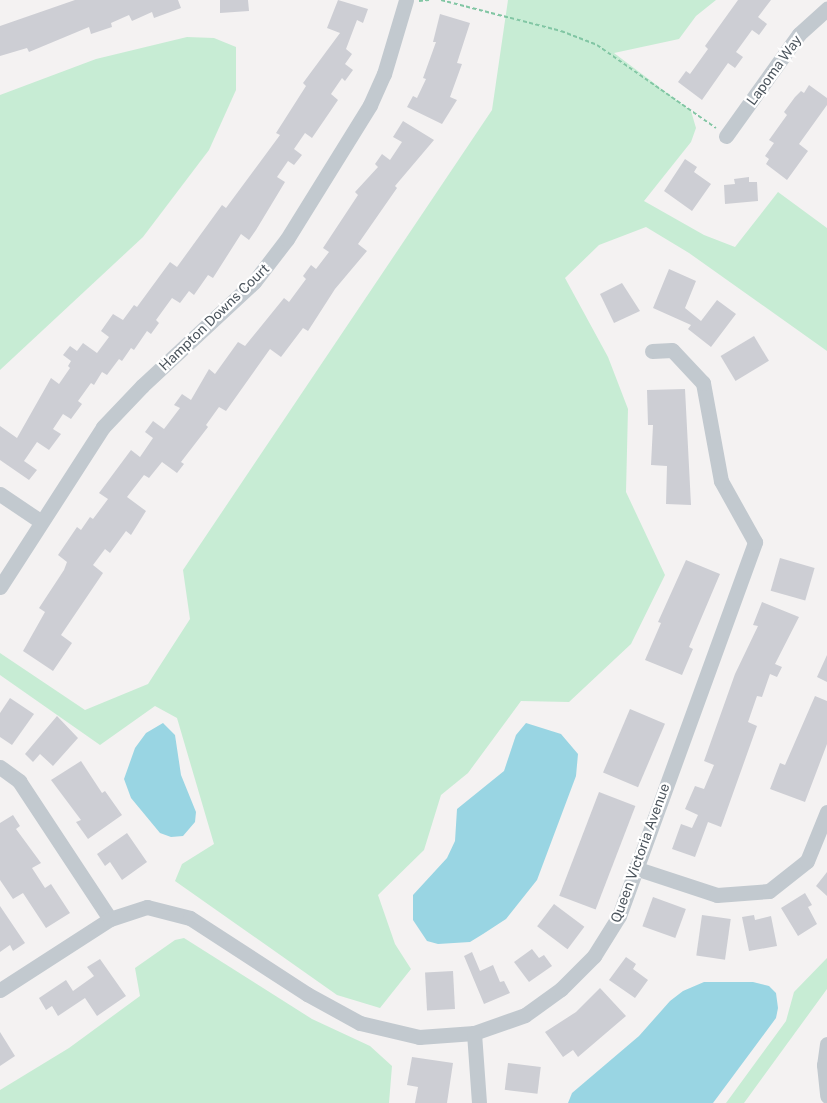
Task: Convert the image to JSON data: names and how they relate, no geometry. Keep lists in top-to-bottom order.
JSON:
{
  "streets": {
    "street": ["Lapoma Way", "Hampton Downs Court", "Queen Victoria Avenue"]
  }
}
